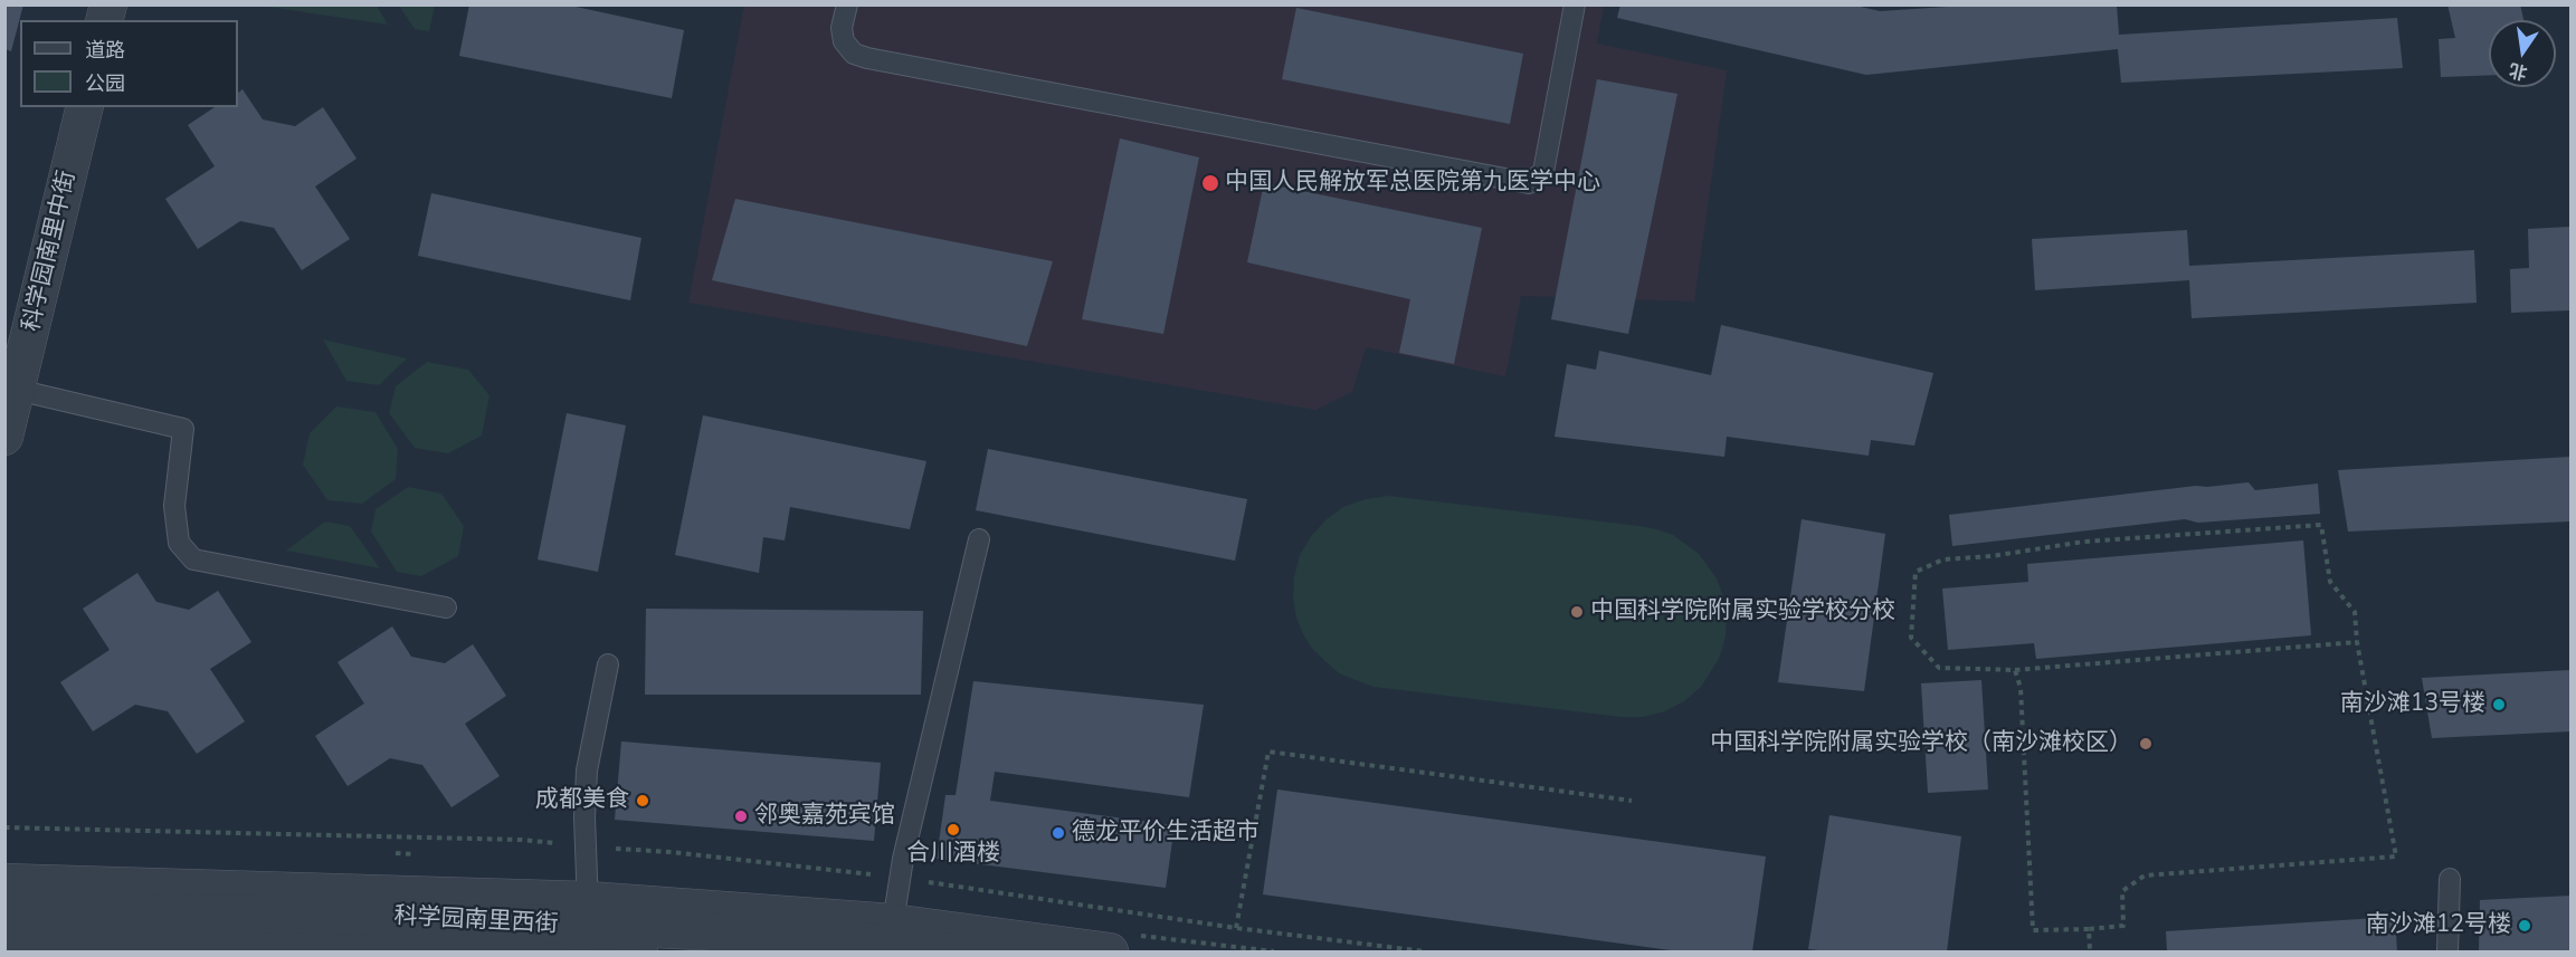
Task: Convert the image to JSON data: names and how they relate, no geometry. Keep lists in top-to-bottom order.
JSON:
{
  "streets": {
    "street": ["科学园南里中街", "科学园南里西街"]
  },
  "places": [
    "中国人民解放军总医院第九医学中心",
    "中国科学院附属实验学校分校",
    "南沙滩13号楼",
    "中国科学院附属实验学校（南沙滩校区）",
    "成都美食",
    "邻奥嘉苑宾馆",
    "合川酒楼",
    "德龙平价生活超市",
    "南沙滩12号楼"
  ],
  "legend": ["道路", "公园"],
  "north": "bottom"
}
